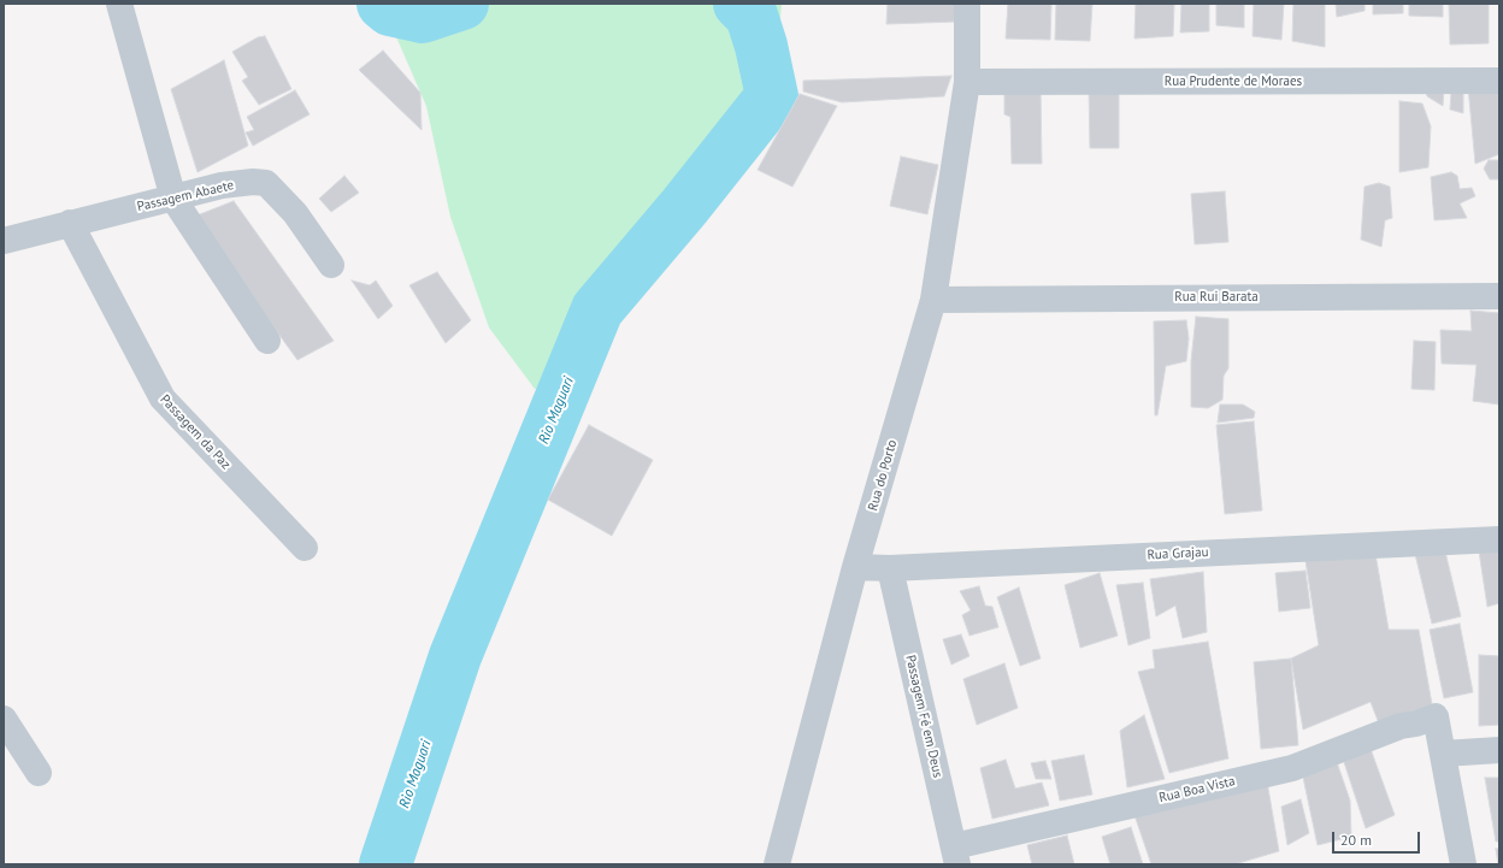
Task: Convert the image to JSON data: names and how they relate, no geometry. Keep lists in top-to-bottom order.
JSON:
{
  "streets": {
    "street": [
      "Rua Prudente de Moraes",
      "Passagem Abaete",
      "Rua Rui Barata",
      "Passagem da Paz",
      "Rua do Porto",
      "Rua Grajau",
      "Passagem Fé em Deus",
      "Rua Boa Vista"
    ]
  },
  "crossings": [
    ["Rua Prudente de Moraes", "Rua do Porto"],
    ["Passagem Abaete", "Passagem da Paz"],
    ["Rua Rui Barata", "Rua do Porto"],
    ["Rua do Porto", "Rua Grajau"],
    ["Rua Grajau", "Passagem Fé em Deus"],
    ["Passagem Fé em Deus", "Rua Boa Vista"]
  ],
  "water": ["Rio Maguari"],
  "scale_bar": "20 m"
}
